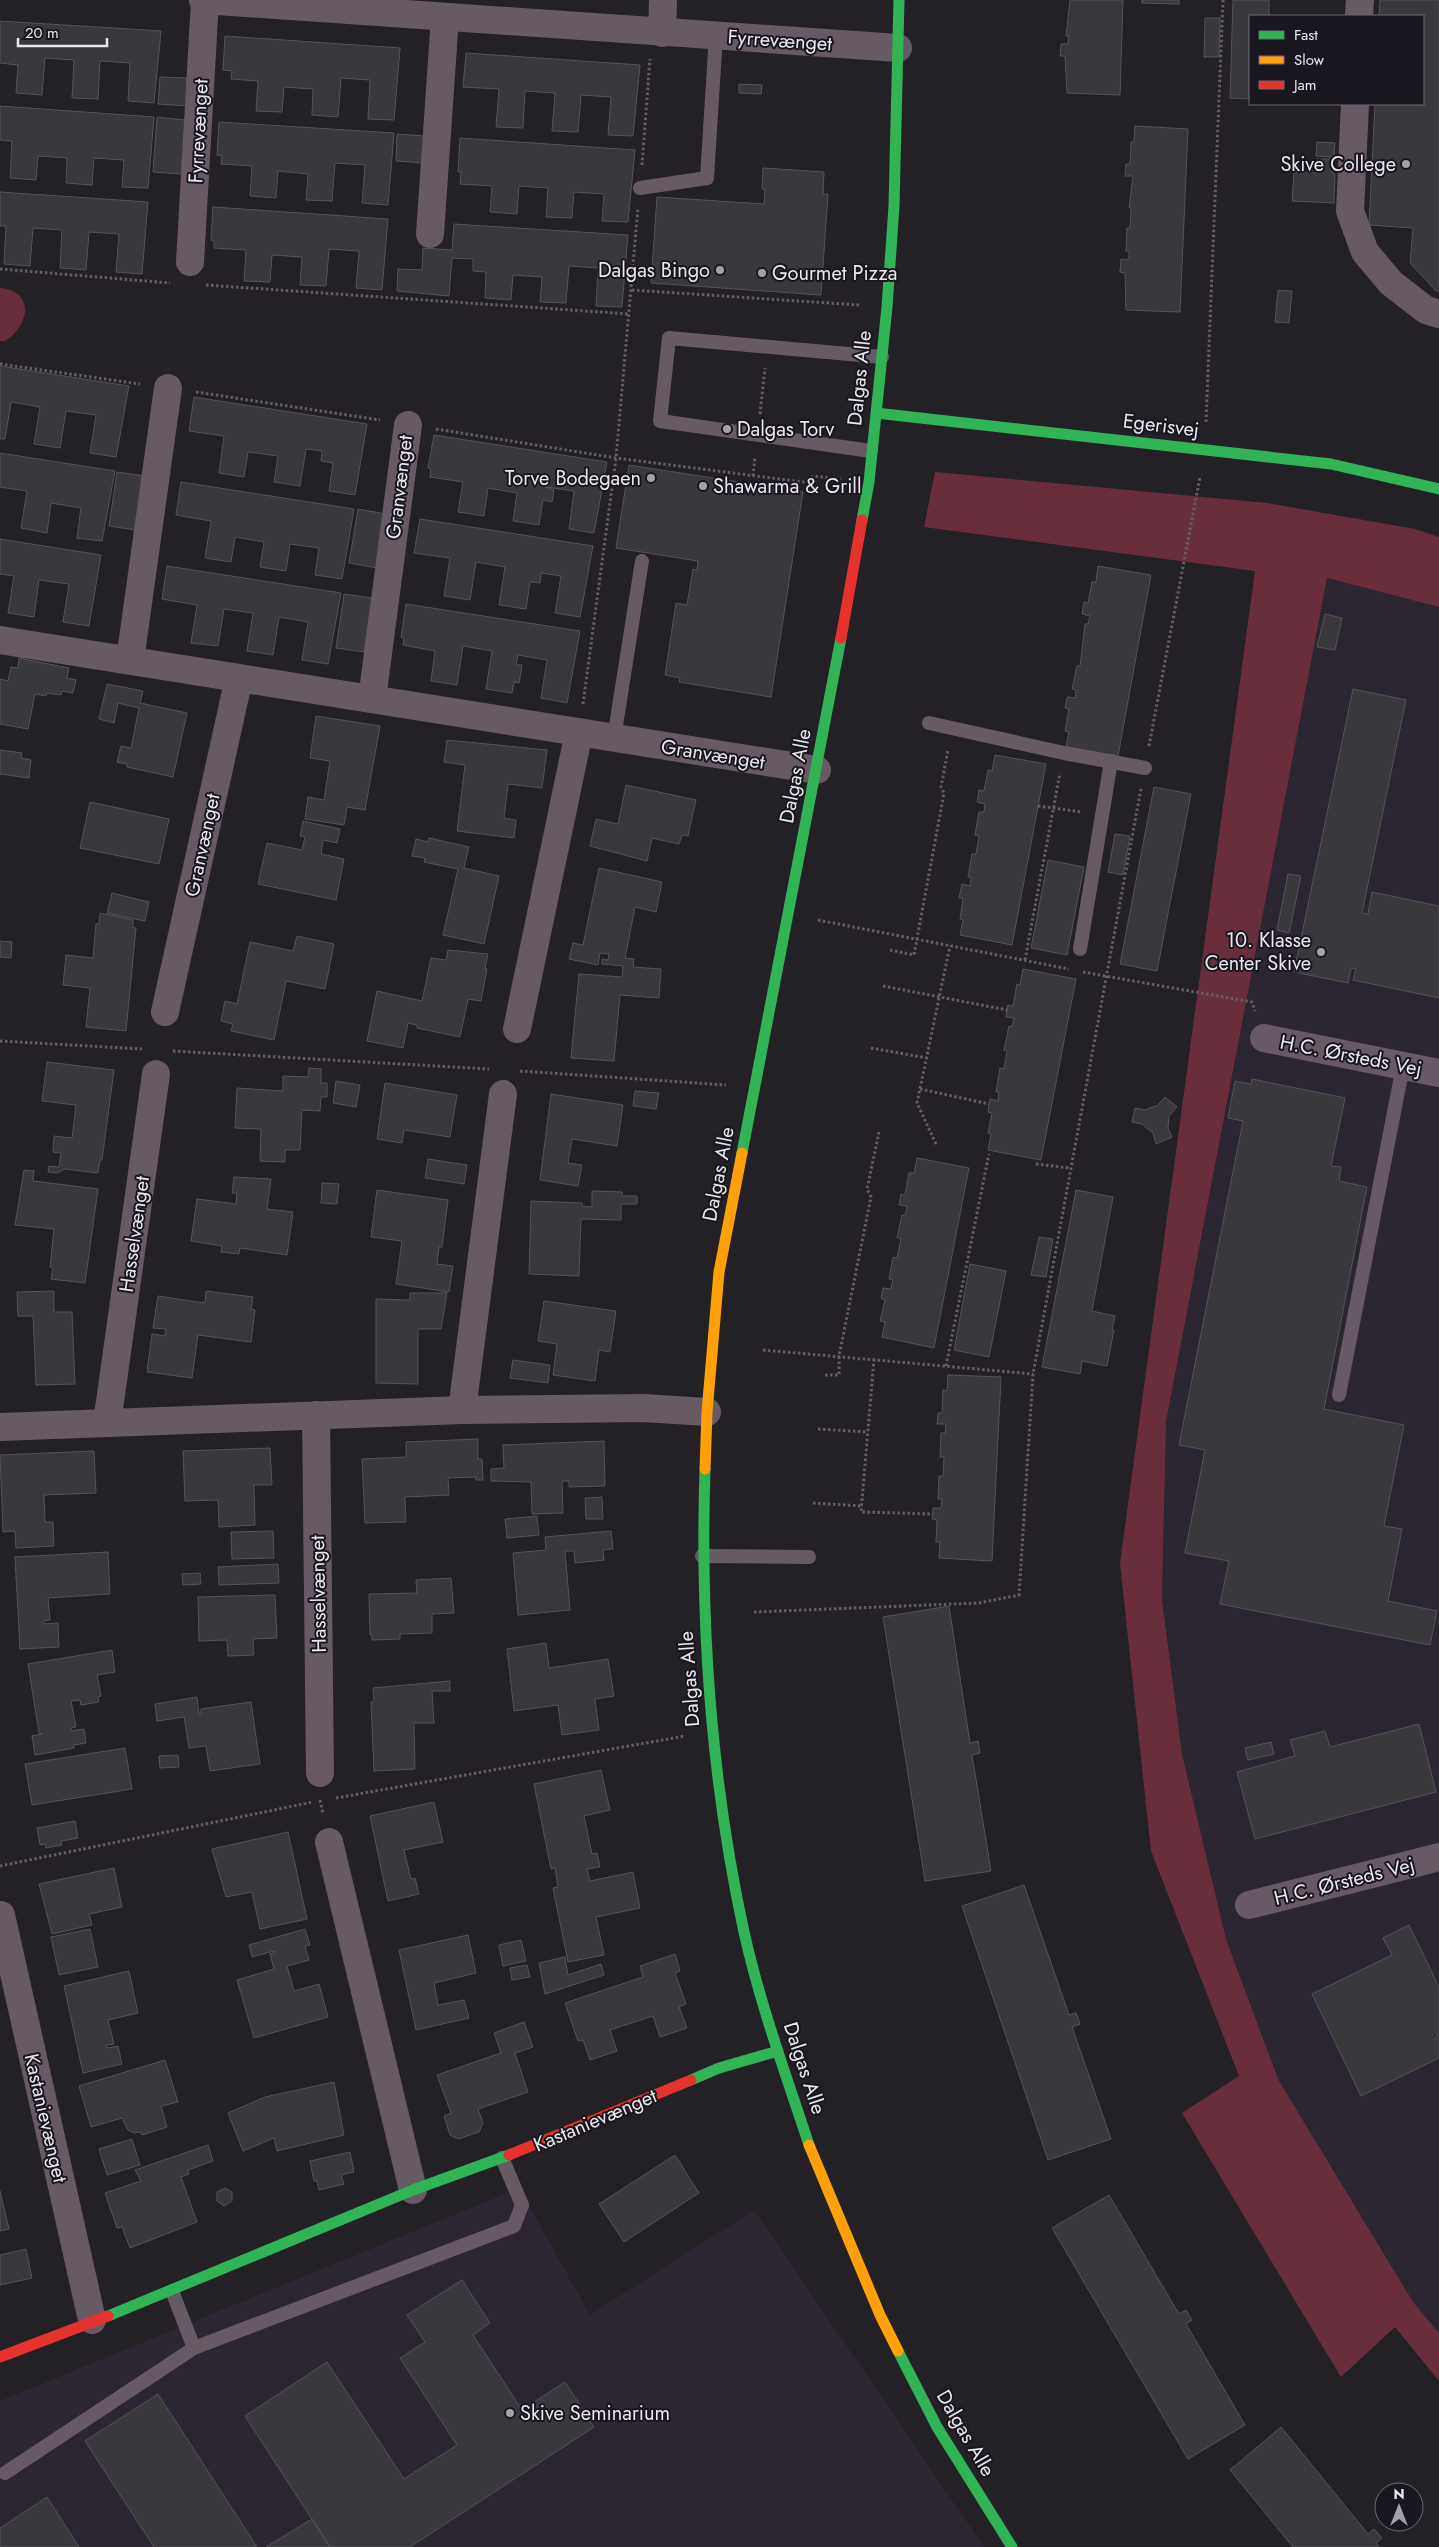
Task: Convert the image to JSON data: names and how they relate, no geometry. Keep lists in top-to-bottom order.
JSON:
{
  "streets": {
    "street": [
      "Fyrrevænget",
      "Dalgas Alle",
      "Egerisvej",
      "Granvænget",
      "H.C. Ørsteds Vej",
      "Hasselvænget",
      "Kastanievænget"
    ]
  },
  "crossings": [
    ["Fyrrevænget", "Dalgas Alle"],
    ["Dalgas Alle", "Egerisvej"],
    ["Dalgas Alle", "Granvænget"],
    ["Dalgas Alle", "Kastanievænget"]
  ],
  "places": [
    "Skive College",
    "Dalgas Bingo",
    "Gourmet Pizza",
    "Dalgas Torv",
    "Torve Bodegaen",
    "Shawarma & Grill",
    "10. Klasse Center Skive",
    "Skive Seminarium"
  ],
  "legend": ["Fast", "Slow", "Jam"],
  "scale_bar": "20 m",
  "north": "top"
}
